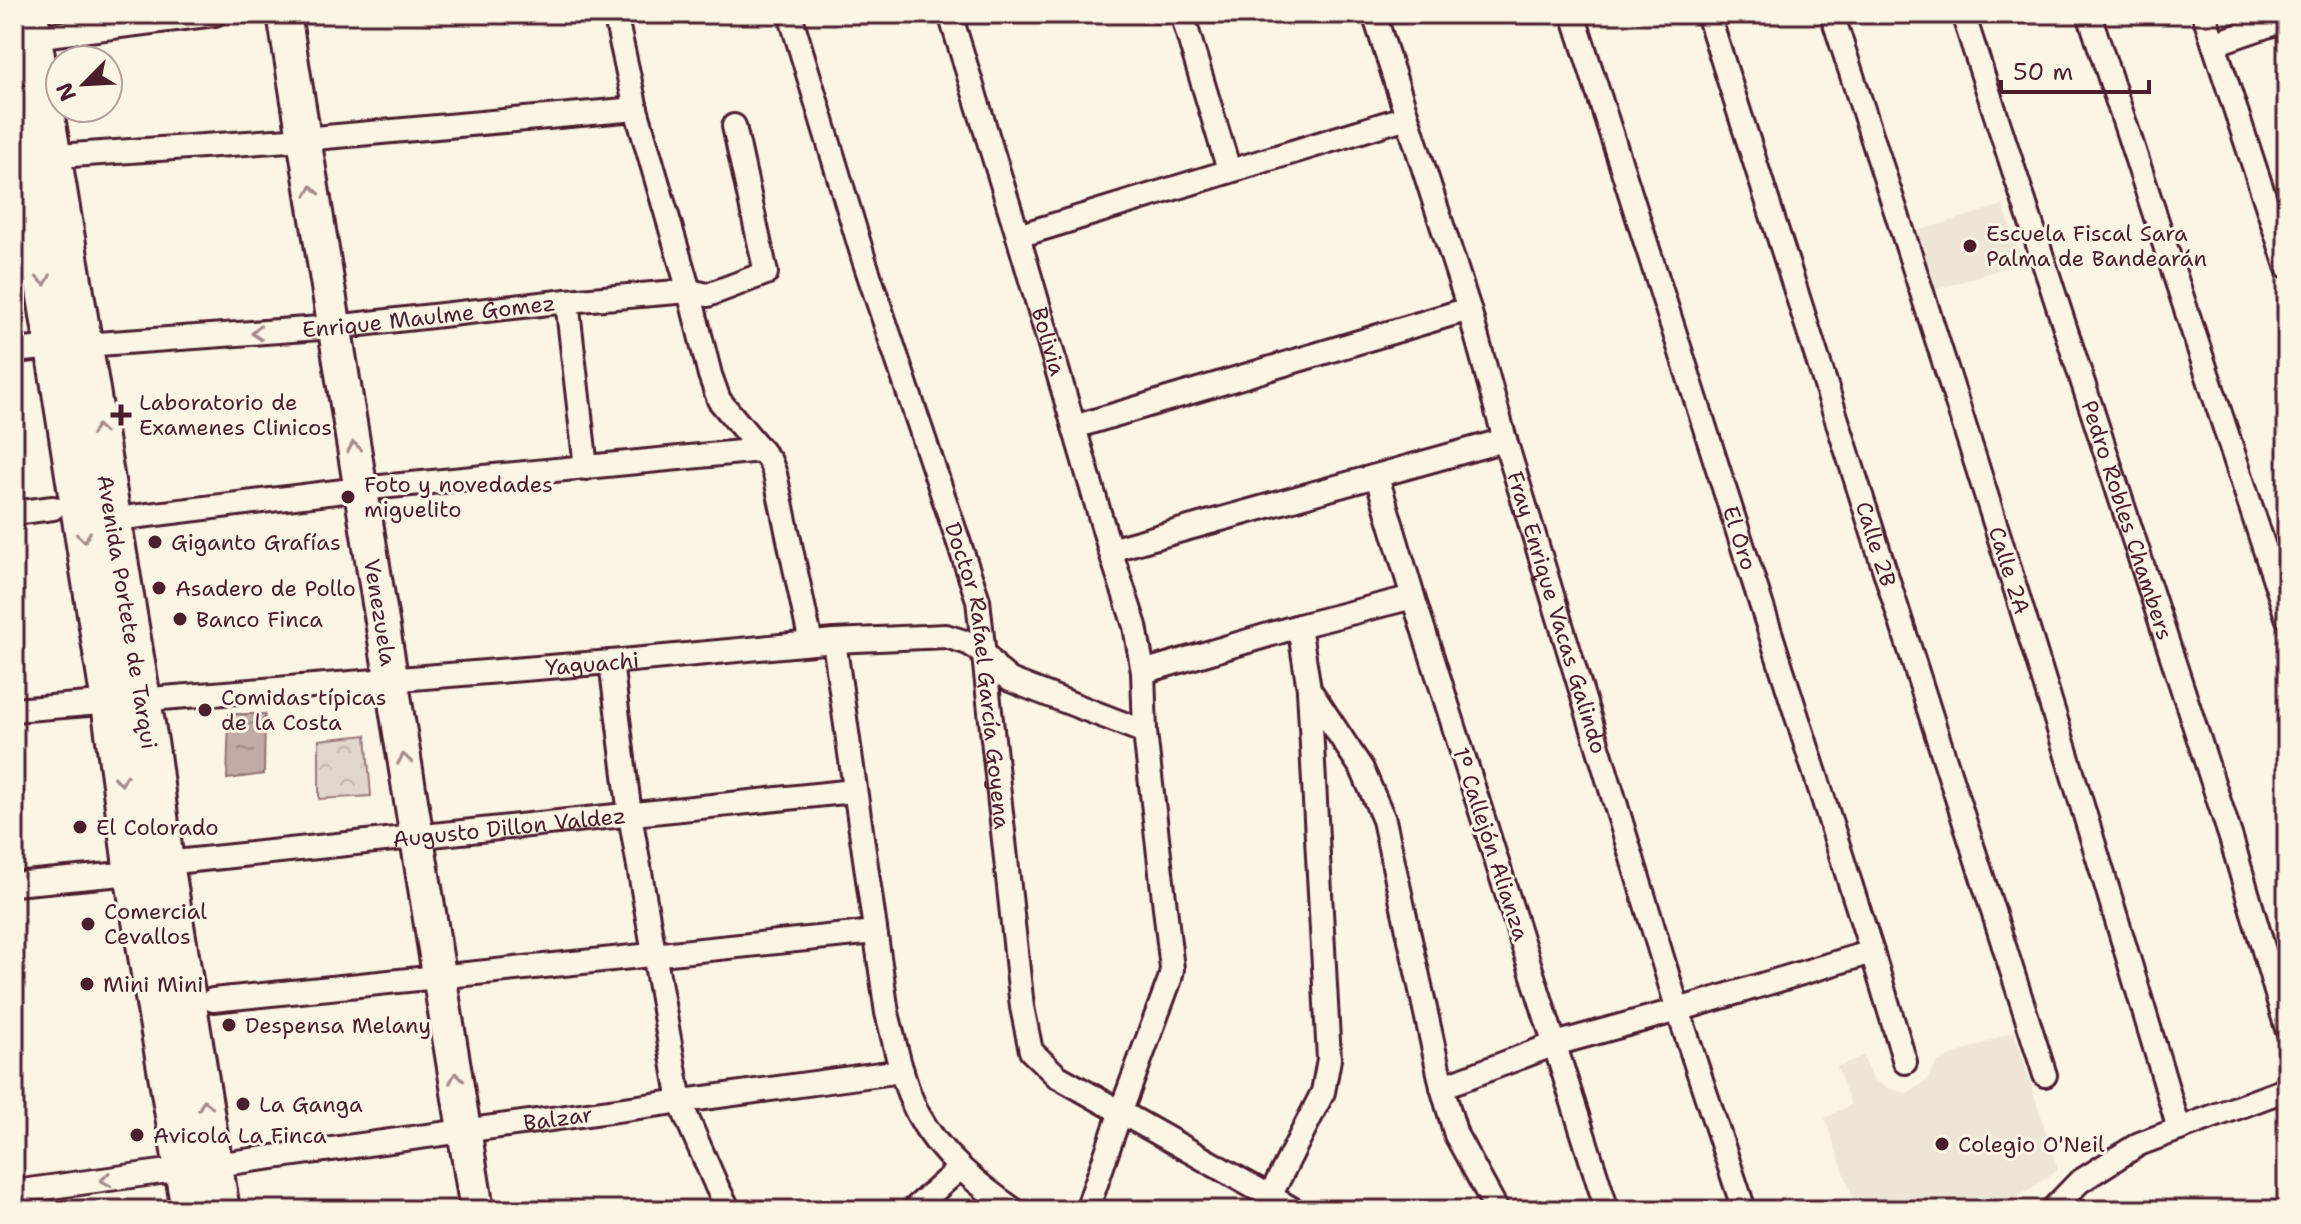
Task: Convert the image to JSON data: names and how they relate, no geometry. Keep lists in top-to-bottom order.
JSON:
{
  "streets": {
    "main road": ["Avenida Portete de Tarqui"],
    "street": [
      "Enrique Maulme Gomez",
      "Bolivia",
      "Pedro Robles Chambers",
      "El Oro",
      "Calle 2B",
      "Calle 2A",
      "Venezuela",
      "Fray Enrique Vacas Galindo",
      "Yaguachi",
      "Doctor Rafael García Goyena",
      "Augusto Dillon Valdez",
      "1º Callejón Alianza",
      "Balzar"
    ]
  },
  "crossings": [
    ["Enrique Maulme Gomez", "Avenida Portete de Tarqui"],
    ["Enrique Maulme Gomez", "Venezuela"],
    ["Bolivia", "Yaguachi"],
    ["Bolivia", "Doctor Rafael García Goyena"],
    ["Avenida Portete de Tarqui", "Yaguachi"],
    ["Avenida Portete de Tarqui", "Augusto Dillon Valdez"],
    ["Avenida Portete de Tarqui", "Balzar"],
    ["Venezuela", "Yaguachi"],
    ["Venezuela", "Augusto Dillon Valdez"],
    ["Venezuela", "Balzar"],
    ["Yaguachi", "Doctor Rafael García Goyena"]
  ],
  "places": {
    "other": [
      "Escuela Fiscal Sara Palma de Bandearán",
      "Foto y novedades miguelito",
      "Giganto Grafías",
      "Asadero de Pollo",
      "Banco Finca",
      "Comidas típicas de la Costa",
      "El Colorado",
      "Comercial Cevallos",
      "Mini Mini",
      "Despensa Melany",
      "La Ganga",
      "Avicola La Finca",
      "Colegio O'Neil"
    ],
    "health": ["Laboratorio de Examenes Clinicos"]
  },
  "scale_bar": "50 m",
  "north": "bottom left"
}
